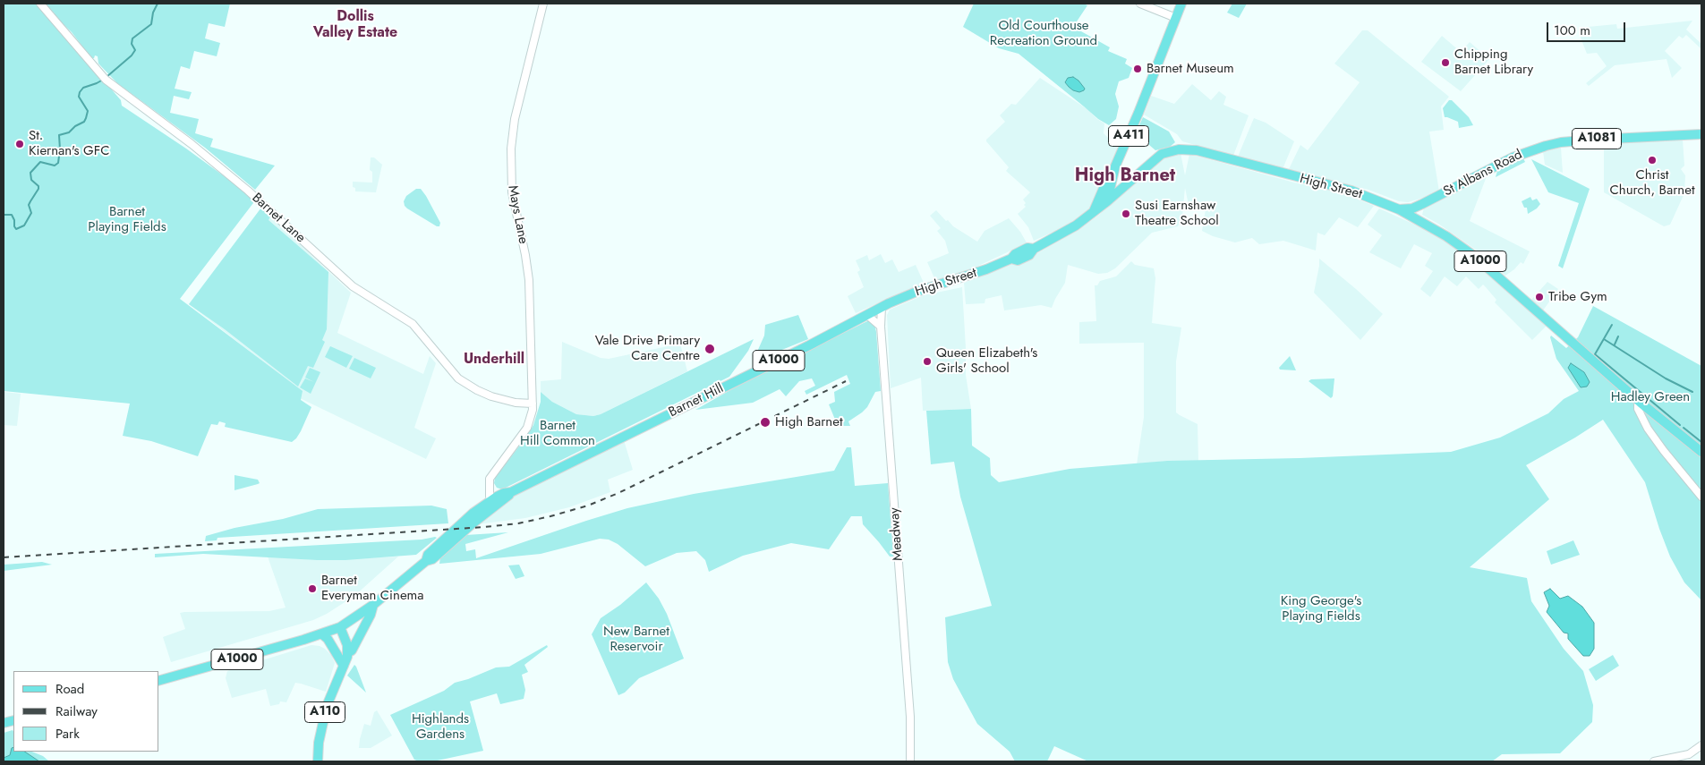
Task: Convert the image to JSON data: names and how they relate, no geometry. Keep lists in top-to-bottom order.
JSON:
{
  "streets": {
    "main road": [
      "A411",
      "A1081",
      "St Albans Road",
      "High Street",
      "A1000",
      "Barnet Hill",
      "A110"
    ],
    "street": ["Mays Lane", "Barnet Lane", "Meadway"]
  },
  "crossings": [
    ["A411", "High Street"],
    ["St Albans Road", "High Street"],
    ["St Albans Road", "A1000"],
    ["High Street", "Barnet Hill"],
    ["High Street", "Meadway"],
    ["Mays Lane", "Barnet Lane"],
    ["A1000", "Barnet Hill"],
    ["A1000", "A110"],
    ["Barnet Hill", "Meadway"],
    ["Barnet Hill", "A110"]
  ],
  "districts": ["Dollis Valley Estate", "High Barnet", "Underhill"],
  "parks": [
    "Old Courthouse Recreation Ground",
    "Barnet Playing Fields",
    "Hadley Green",
    "Barnet Hill Common",
    "King George's Playing Fields",
    "New Barnet Reservoir",
    "Highlands Gardens"
  ],
  "places": [
    "Chipping Barnet Library",
    "Barnet Museum",
    "St. Kiernan's GFC",
    "Christ Church, Barnet",
    "Susi Earnshaw Theatre School",
    "Tribe Gym",
    "Vale Drive Primary Care Centre",
    "Queen Elizabeth's Girls' School",
    "High Barnet",
    "Barnet Everyman Cinema"
  ],
  "legend": ["Road", "Railway", "Park"],
  "scale_bar": "100 m"
}
